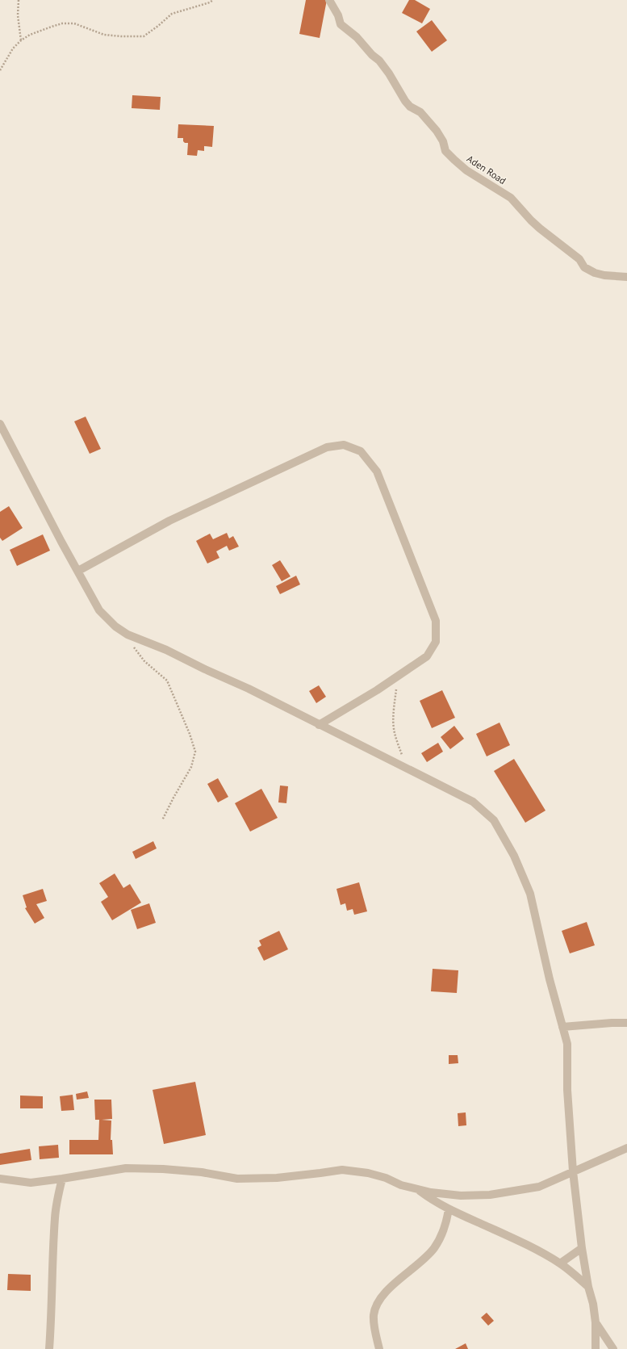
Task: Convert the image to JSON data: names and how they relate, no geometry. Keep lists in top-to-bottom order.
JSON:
{
  "streets": {
    "street": ["Aden Road"]
  }
}
